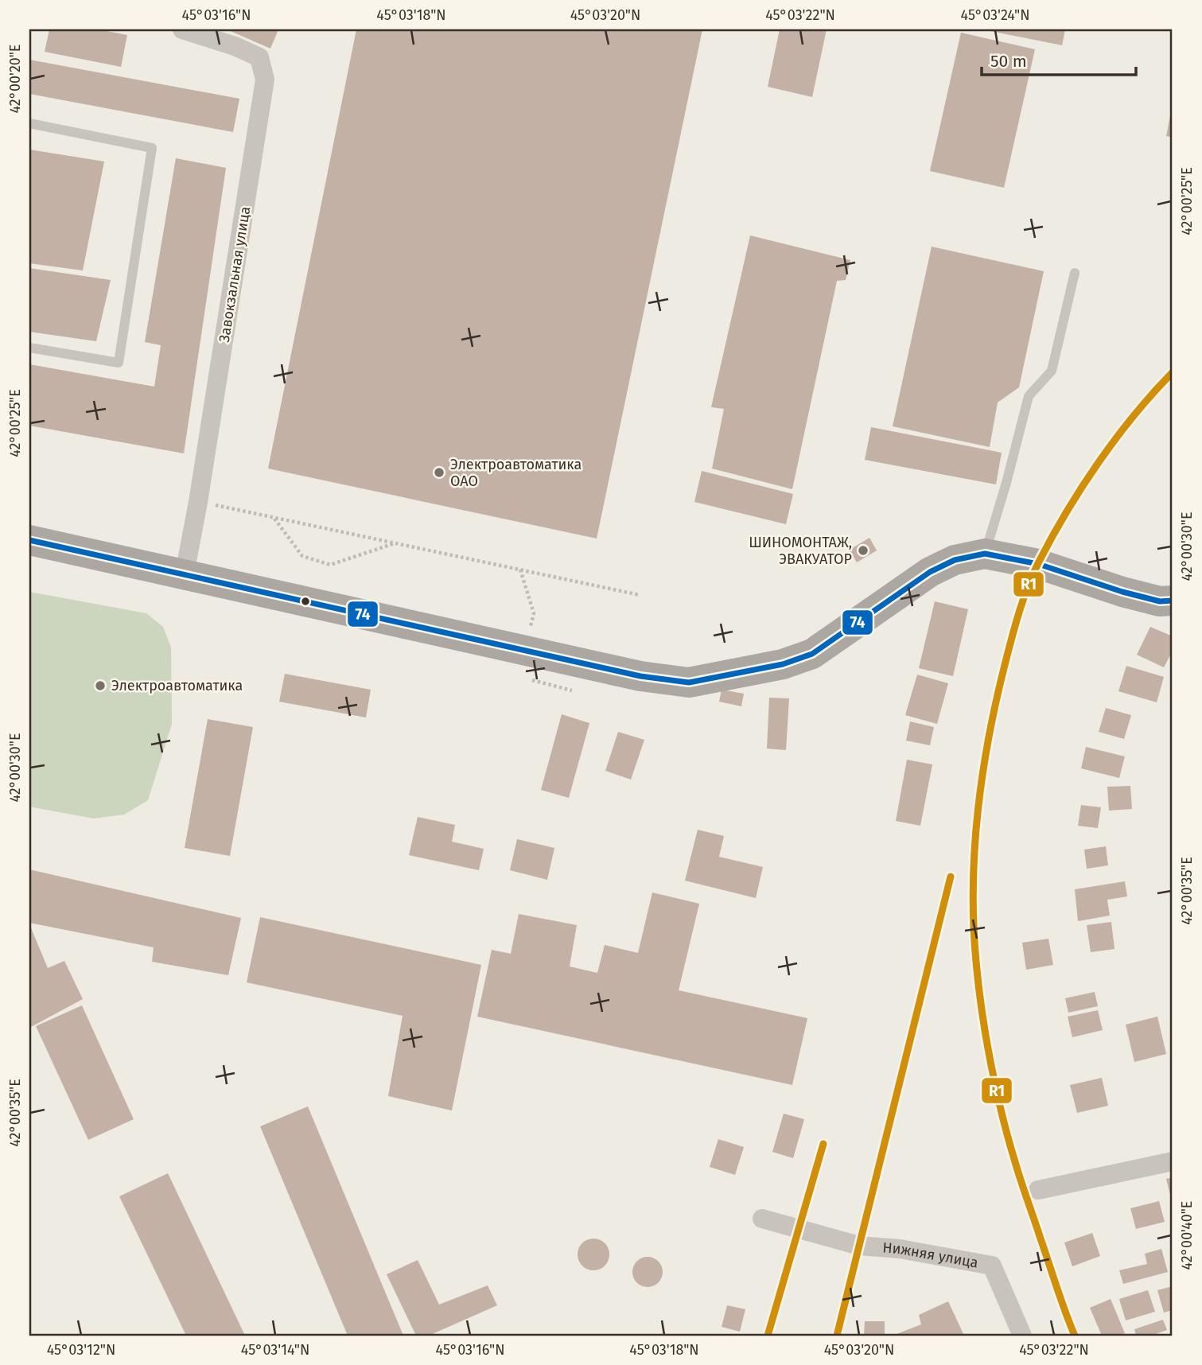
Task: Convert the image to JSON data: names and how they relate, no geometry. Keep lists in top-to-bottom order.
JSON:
{
  "streets": {
    "street": ["Завокзальная улица", "Нижняя улица"]
  },
  "places": ["Электроавтоматика ОАО", "ШИНОМОНТАЖ, ЭВАКУАТОР", "Электроавтоматика"],
  "lines": ["transit line R1", "transit line 74"],
  "scale_bar": "50 m",
  "coordinates": [
    "45°03'16\"N",
    "45°03'18\"N",
    "45°03'20\"N",
    "45°03'22\"N",
    "45°03'24\"N",
    "42°00'20\"E",
    "42°00'25\"E",
    "42°00'30\"E",
    "42°00'35\"E",
    "42°00'40\"E",
    "45°03'12\"N",
    "45°03'14\"N"
  ]
}
